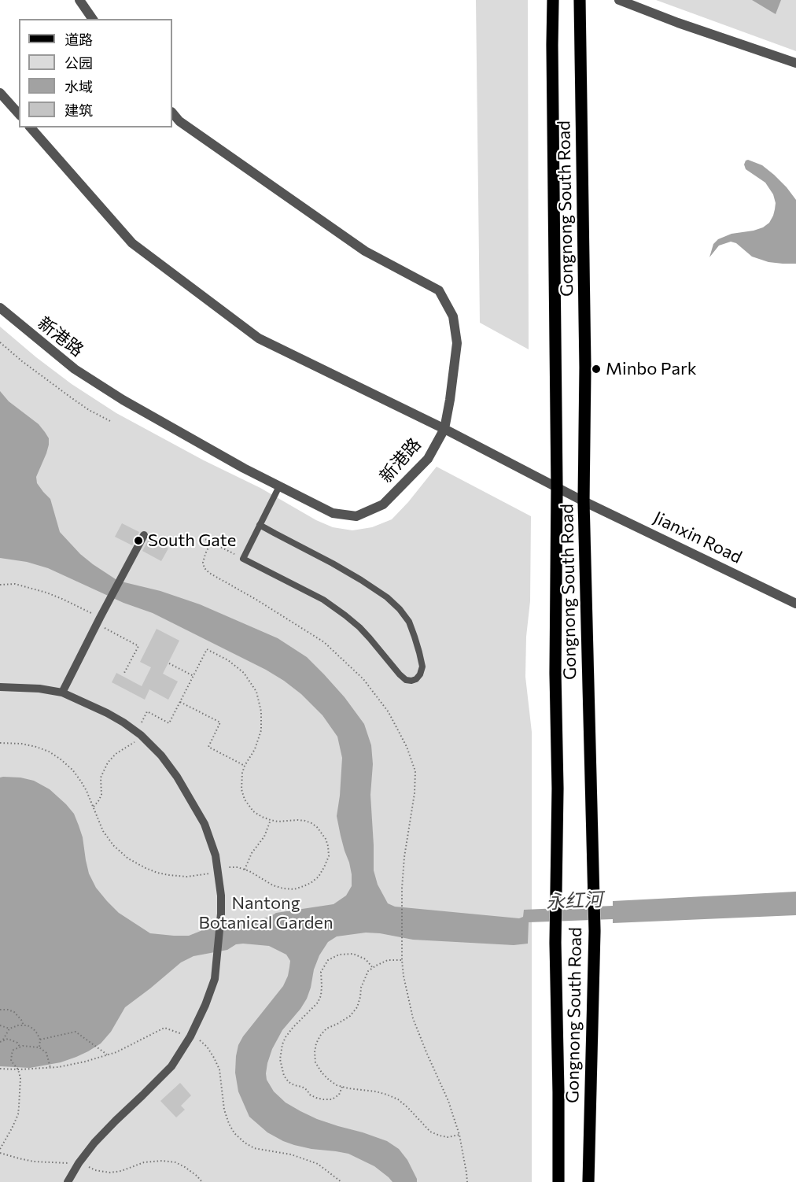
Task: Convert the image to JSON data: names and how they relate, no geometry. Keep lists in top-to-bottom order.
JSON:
{
  "streets": {
    "main road": ["Gongnong South Road"],
    "street": ["新港路", "Jianxin Road"]
  },
  "crossings": [
    ["Gongnong South Road", "Jianxin Road"],
    ["新港路", "Jianxin Road"]
  ],
  "water": ["永红河"],
  "parks": ["Nantong Botanical Garden"],
  "places": ["Minbo Park", "South Gate"],
  "legend": [
    "道路",
    "公园",
    "水域",
    "建筑"
  ]
}
